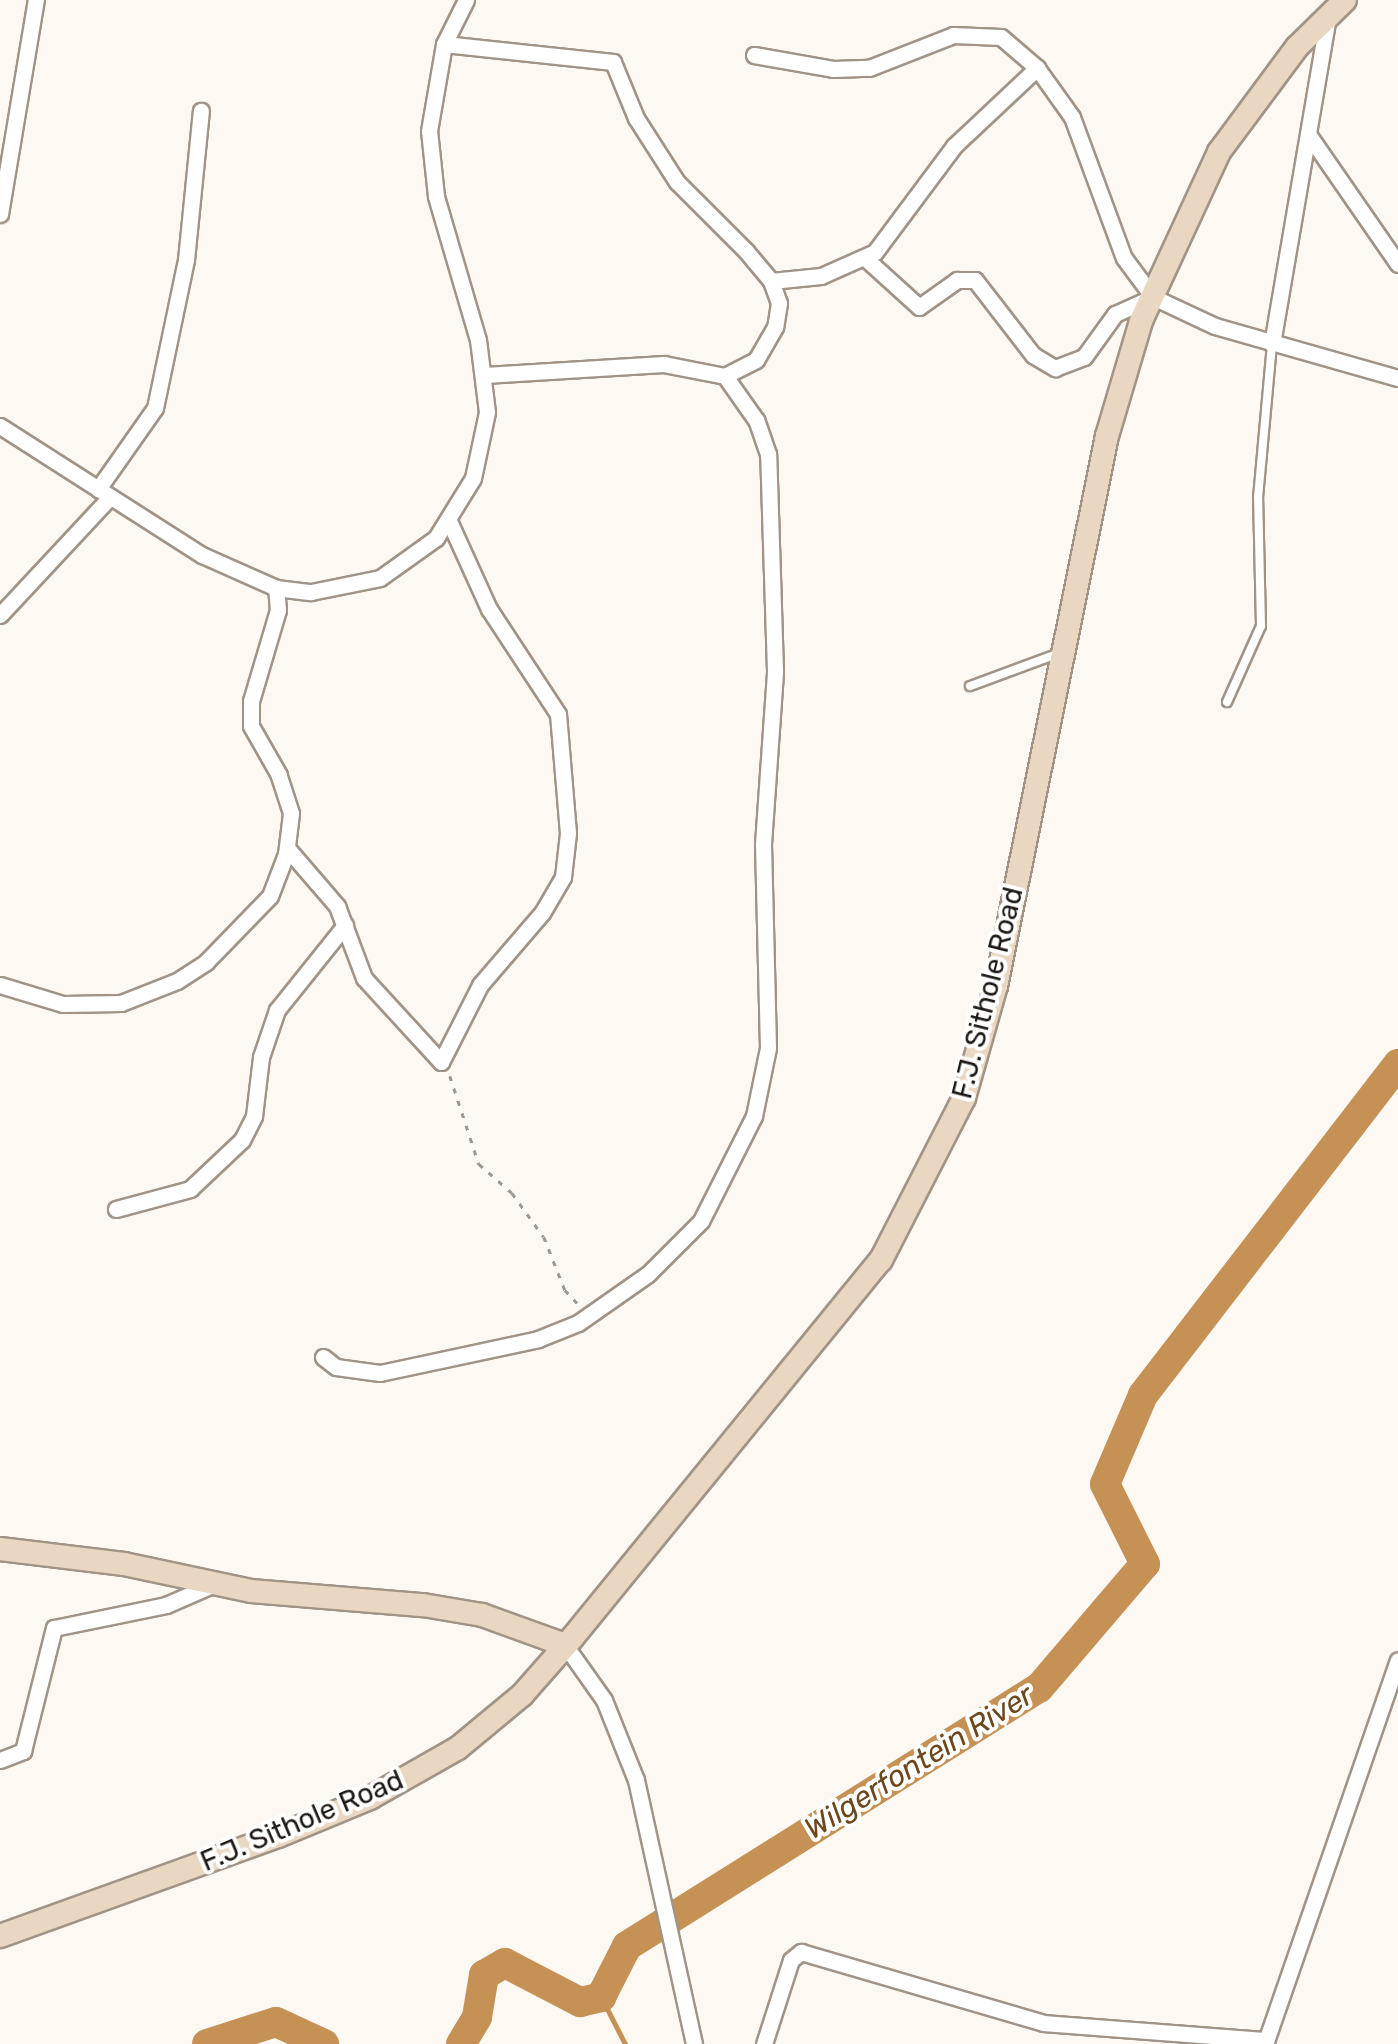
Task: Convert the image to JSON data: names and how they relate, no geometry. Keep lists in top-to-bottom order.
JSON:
{
  "streets": {
    "street": ["F.J. Sithole Road"]
  },
  "water": ["Wilgerfontein River"]
}
